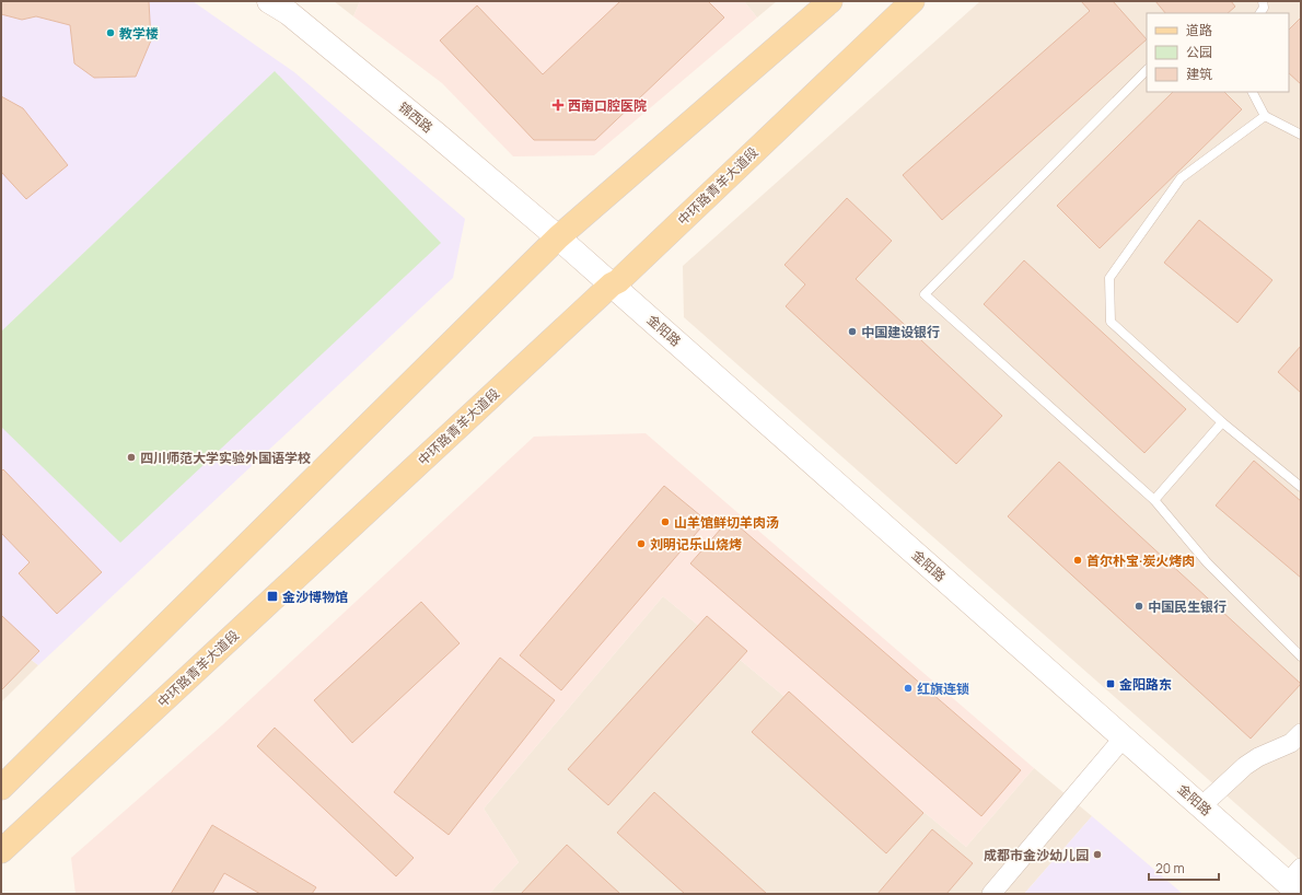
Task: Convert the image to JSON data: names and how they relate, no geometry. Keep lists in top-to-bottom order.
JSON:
{
  "streets": {
    "main road": ["中环路青羊大道段"],
    "street": ["锦西路", "金阳路"]
  },
  "crossings": [
    ["锦西路", "金阳路"],
    ["中环路青羊大道段", "金阳路"]
  ],
  "places": {
    "other": [
      "教学楼",
      "中国建设银行",
      "四川师范大学实验外国语学校",
      "山羊馆鲜切羊肉汤",
      "刘明记乐山烧烤",
      "首尔朴宝·炭火烤肉",
      "中国民生银行",
      "红旗连锁",
      "成都市金沙幼儿园"
    ],
    "health": ["西南口腔医院"],
    "transit": ["金沙博物馆", "金阳路东"]
  },
  "legend": ["道路", "公园", "建筑"],
  "scale_bar": "20 m"
}
